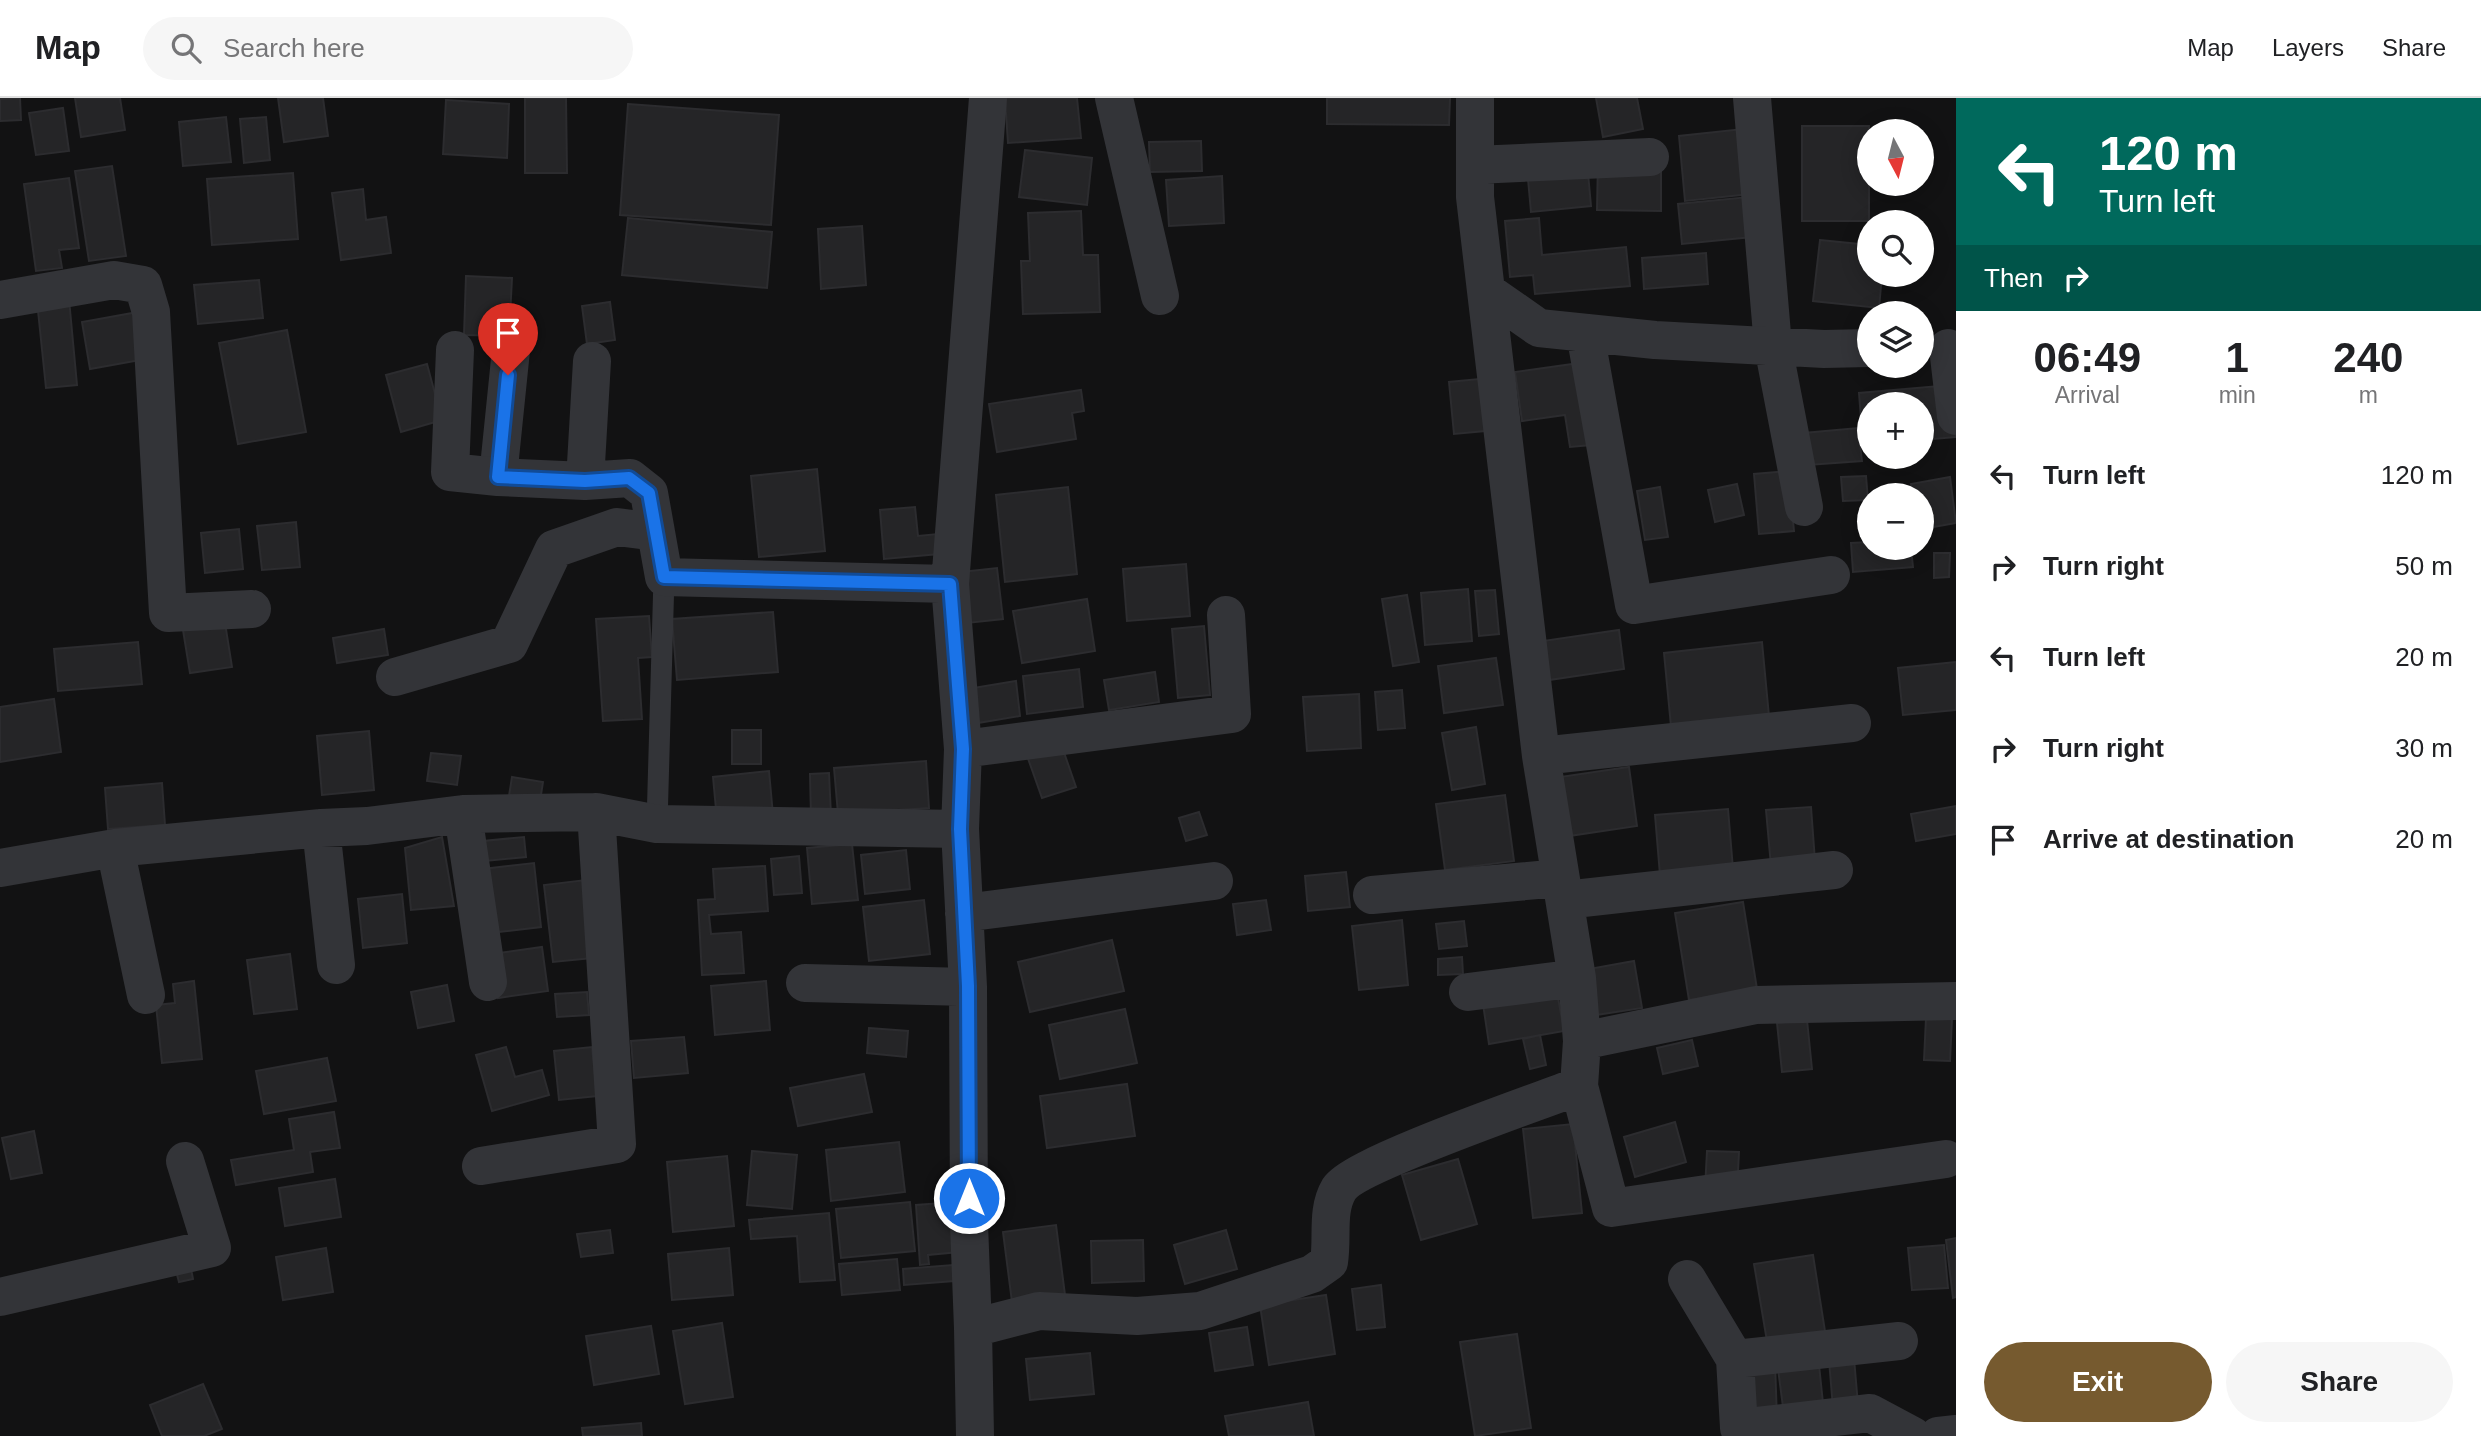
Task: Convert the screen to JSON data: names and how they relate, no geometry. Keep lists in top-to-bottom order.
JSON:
{
  "north": "bottom",
  "page": {
    "header": "Map",
    "search": "Search here",
    "nav": ["Map", "Layers", "Share"],
    "turn": ["120 m", "Turn left"],
    "map_buttons": ["+", "−"],
    "then": "Then",
    "eta": [
      "06:49",
      "Arrival",
      "1",
      "min",
      "240",
      "m"
    ],
    "list": [
      {
        "name": "Turn left",
        "value": "120 m"
      },
      {
        "name": "Turn right",
        "value": "50 m"
      },
      {
        "name": "Turn left",
        "value": "20 m"
      },
      {
        "name": "Turn right",
        "value": "30 m"
      },
      {
        "name": "Arrive at destination",
        "value": "20 m"
      }
    ],
    "buttons": ["Exit", "Share"]
  }
}
